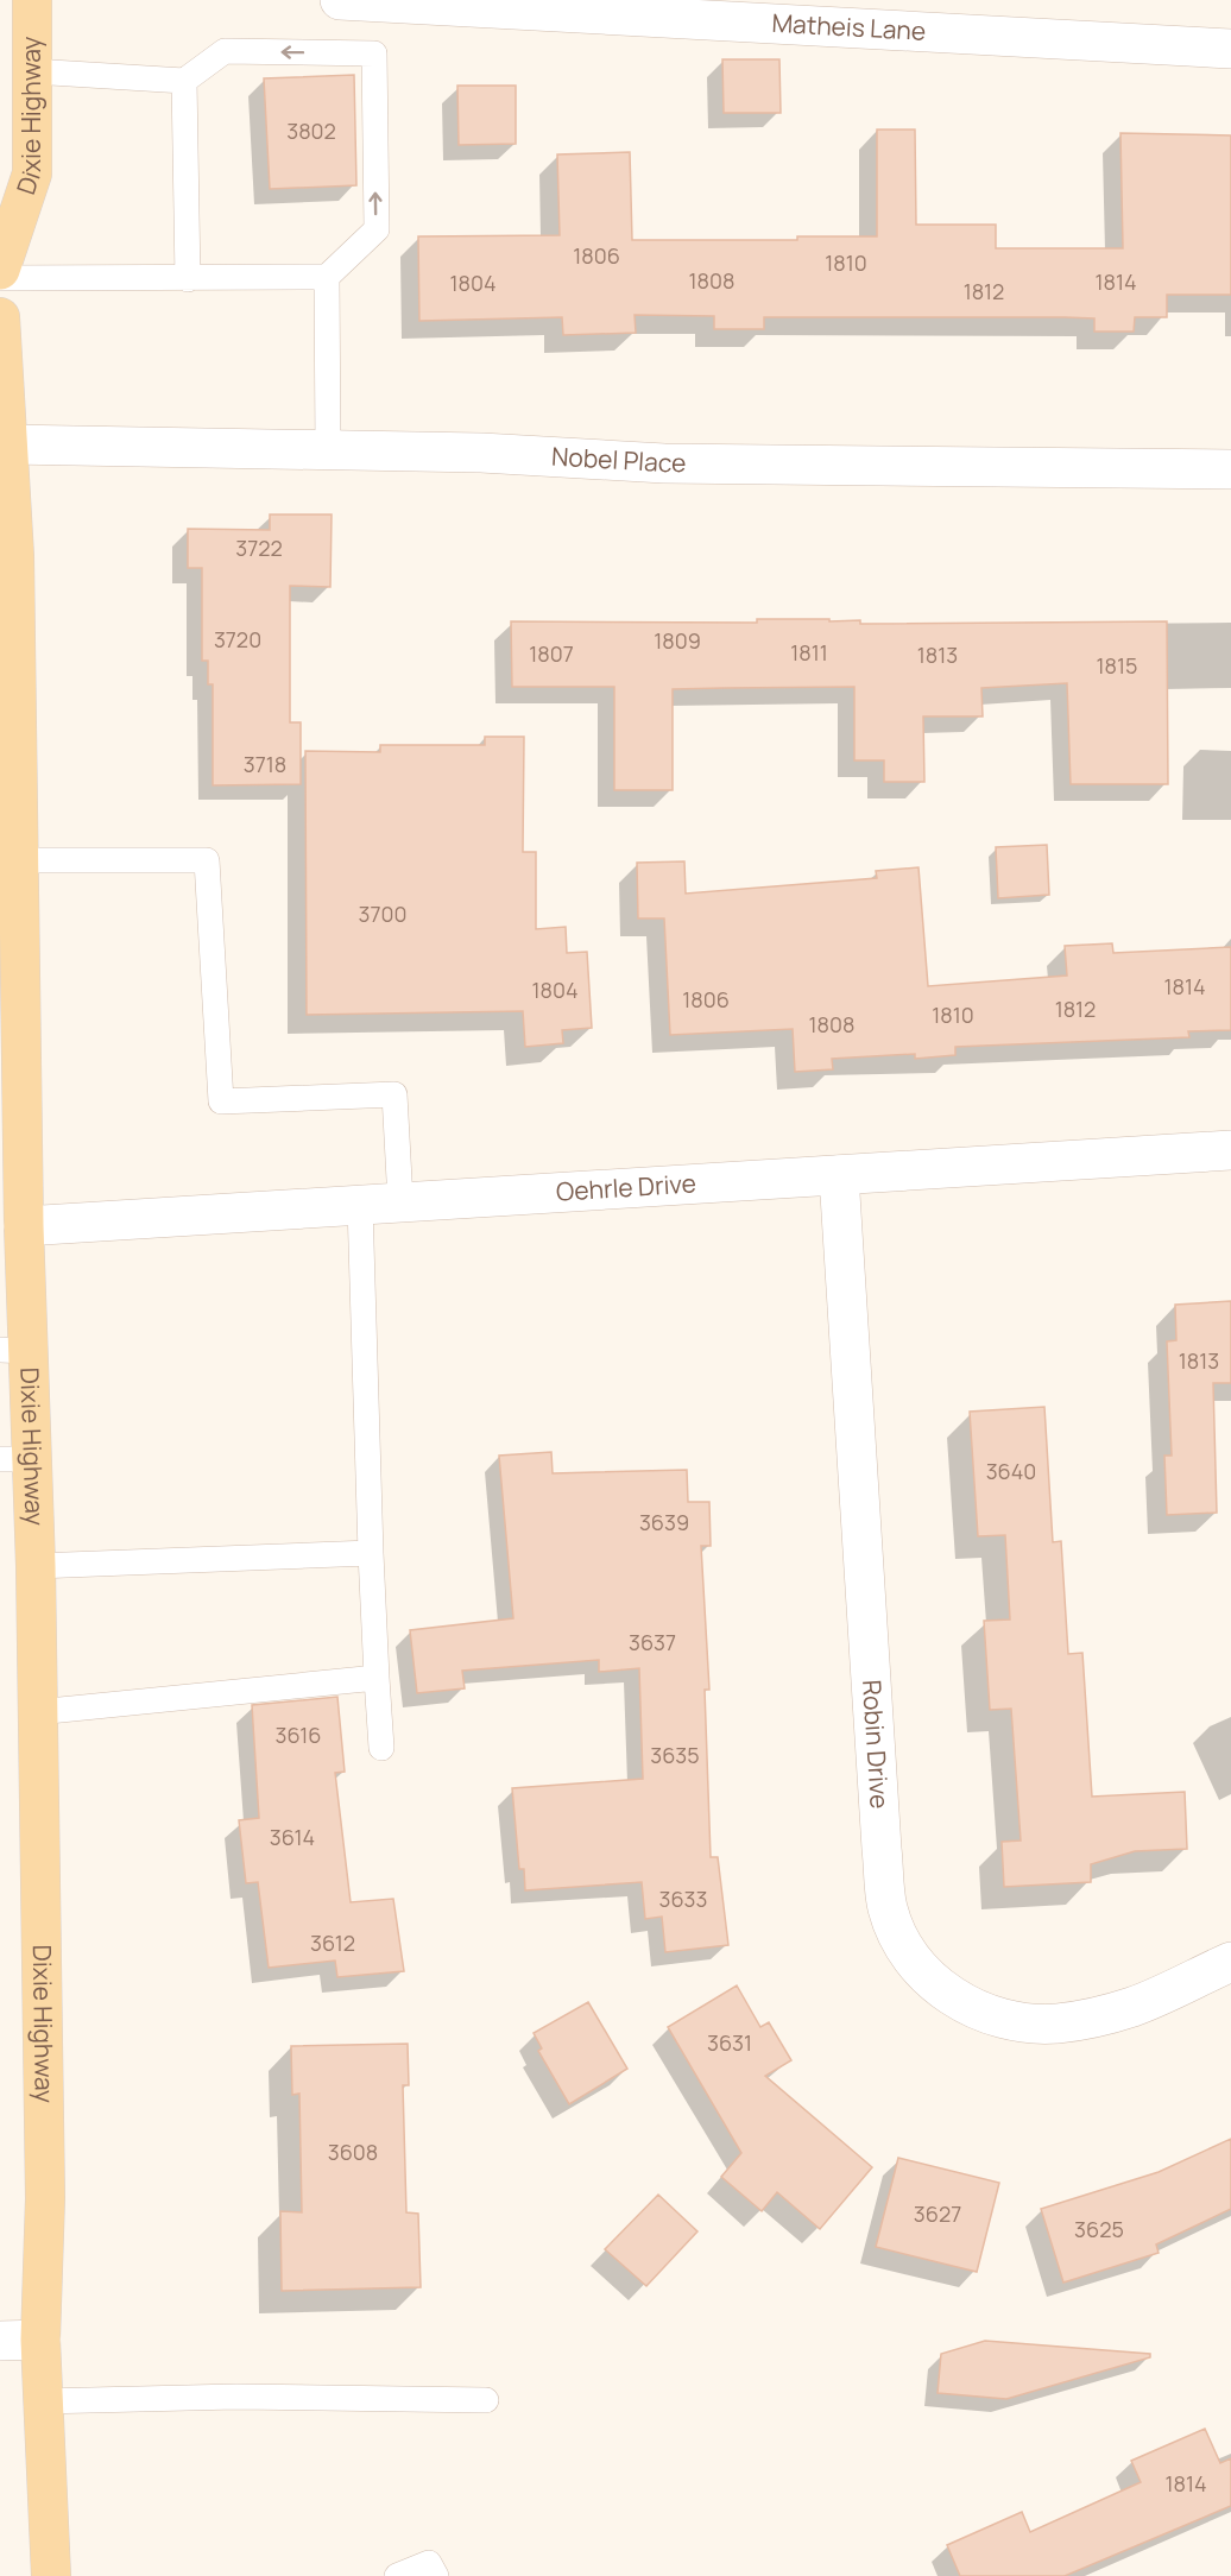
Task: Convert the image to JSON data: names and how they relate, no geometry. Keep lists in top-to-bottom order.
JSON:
{
  "streets": {
    "main road": ["Dixie Highway"],
    "street": [
      "Matheis Lane",
      "Nobel Place",
      "Oehrle Drive",
      "Robin Drive"
    ]
  },
  "crossings": [
    ["Dixie Highway", "Nobel Place"],
    ["Dixie Highway", "Oehrle Drive"],
    ["Oehrle Drive", "Robin Drive"]
  ],
  "house_numbers": [
    "3802",
    "1806",
    "1810",
    "1808",
    "1814",
    "1804",
    "1812",
    "3722",
    "3720",
    "1809",
    "1811",
    "1807",
    "1813",
    "1815",
    "3718",
    "3700",
    "1814",
    "1804",
    "1806",
    "1812",
    "1810",
    "1808",
    "1813",
    "3640",
    "3639",
    "3637",
    "3616",
    "3635",
    "3614",
    "3633",
    "3612",
    "3631",
    "3608",
    "3627",
    "3625",
    "1814"
  ]
}
